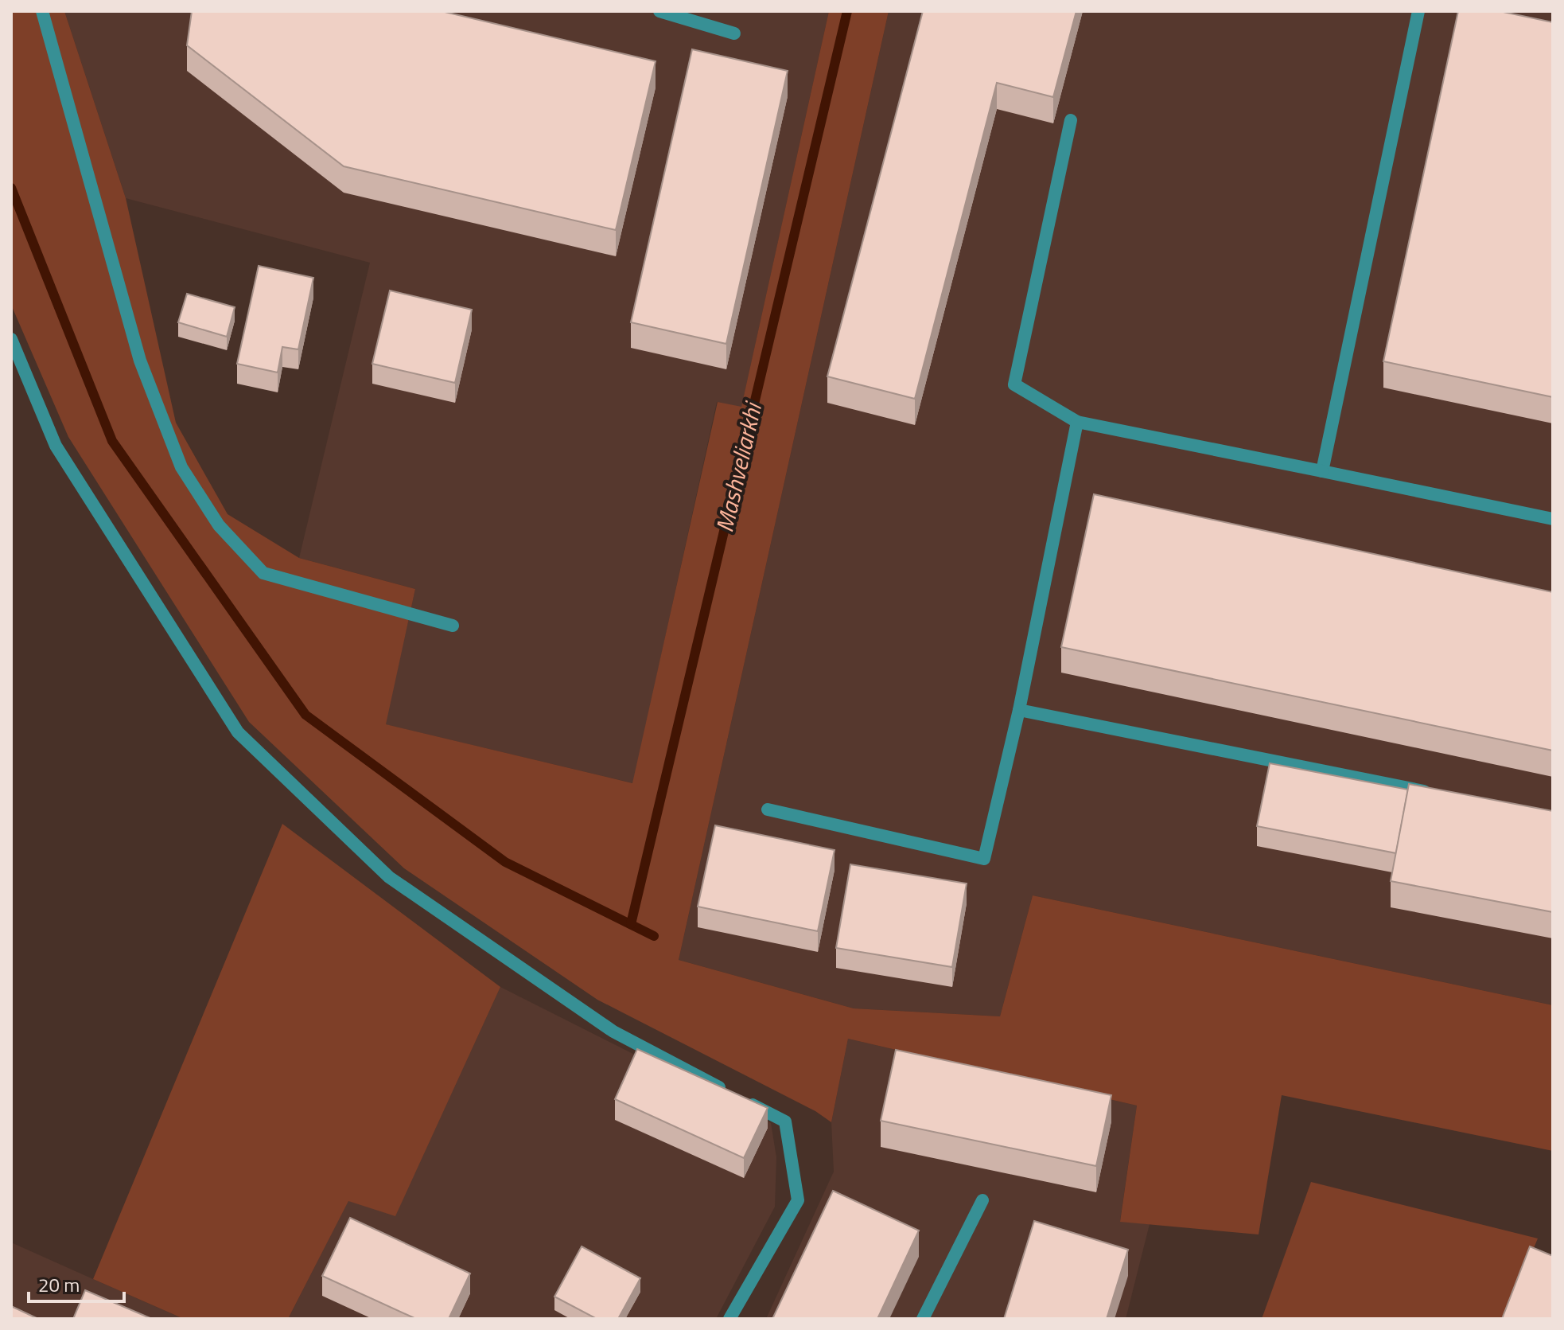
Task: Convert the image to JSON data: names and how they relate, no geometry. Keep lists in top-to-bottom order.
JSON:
{
  "water": ["Mashveliarkhi"],
  "scale_bar": "20 m"
}
